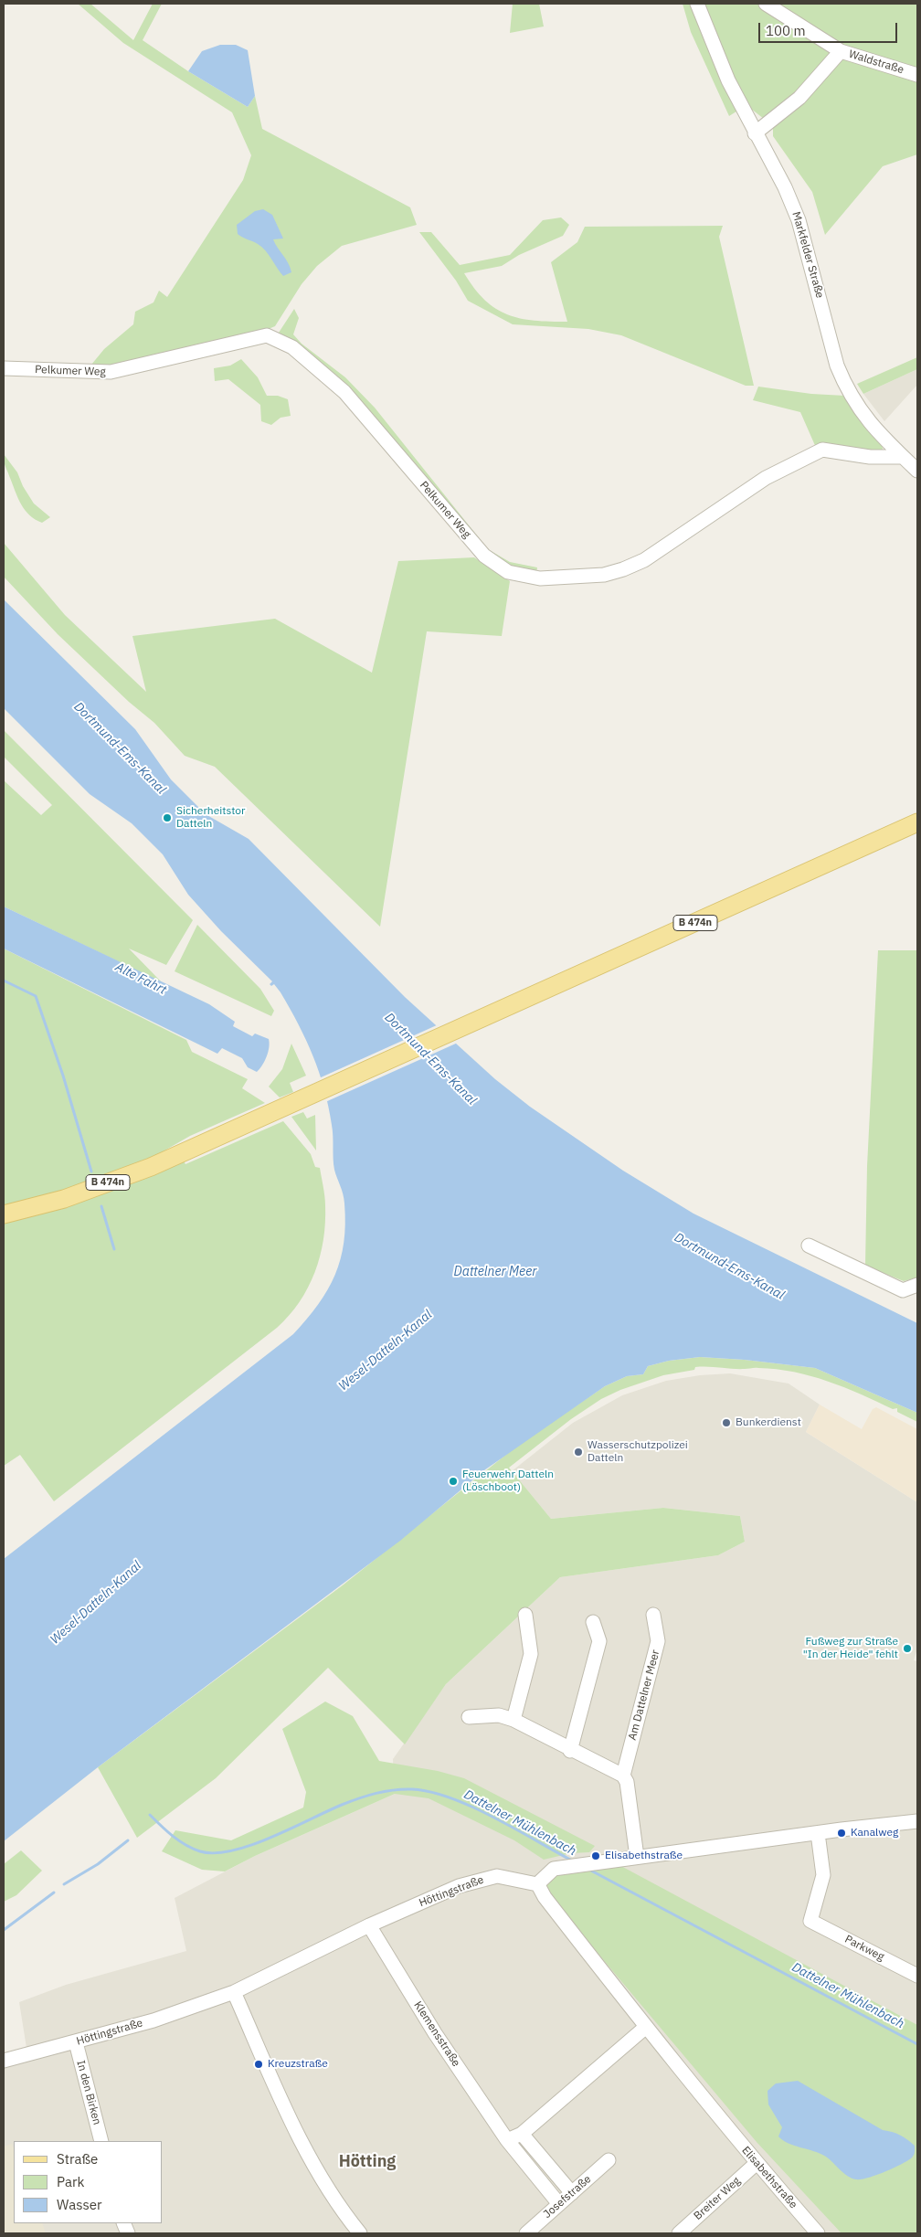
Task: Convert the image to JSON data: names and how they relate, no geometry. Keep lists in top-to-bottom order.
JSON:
{
  "streets": {
    "main road": ["B 474n"],
    "street": [
      "Waldstraße",
      "Markfelder Straße",
      "Pelkumer Weg",
      "Am Dattelner Meer",
      "Höttingstraße",
      "Parkweg",
      "Klemensstraße",
      "In den Birken",
      "Elisabethstraße",
      "Josefstraße",
      "Breiter Weg"
    ]
  },
  "crossings": [
    ["Markfelder Straße", "Pelkumer Weg"],
    ["Höttingstraße", "Klemensstraße"],
    ["Höttingstraße", "In den Birken"],
    ["Höttingstraße", "Elisabethstraße"],
    ["Klemensstraße", "Josefstraße"],
    ["Elisabethstraße", "Breiter Weg"]
  ],
  "districts": ["Hötting"],
  "water": [
    "Dortmund-Ems-Kanal",
    "Alte Fahrt",
    "Dattelner Meer",
    "Wesel-Datteln-Kanal",
    "Dattelner Mühlenbach"
  ],
  "places": [
    "Sicherheitstor Datteln",
    "Bunkerdienst",
    "Wasserschutzpolizei Datteln",
    "Feuerwehr Datteln (Löschboot)",
    "Fußweg zur Straße \"In der Heide\" fehlt",
    "Kanalweg",
    "Elisabethstraße",
    "Kreuzstraße"
  ],
  "legend": ["Straße", "Park", "Wasser"],
  "scale_bar": "100 m"
}
